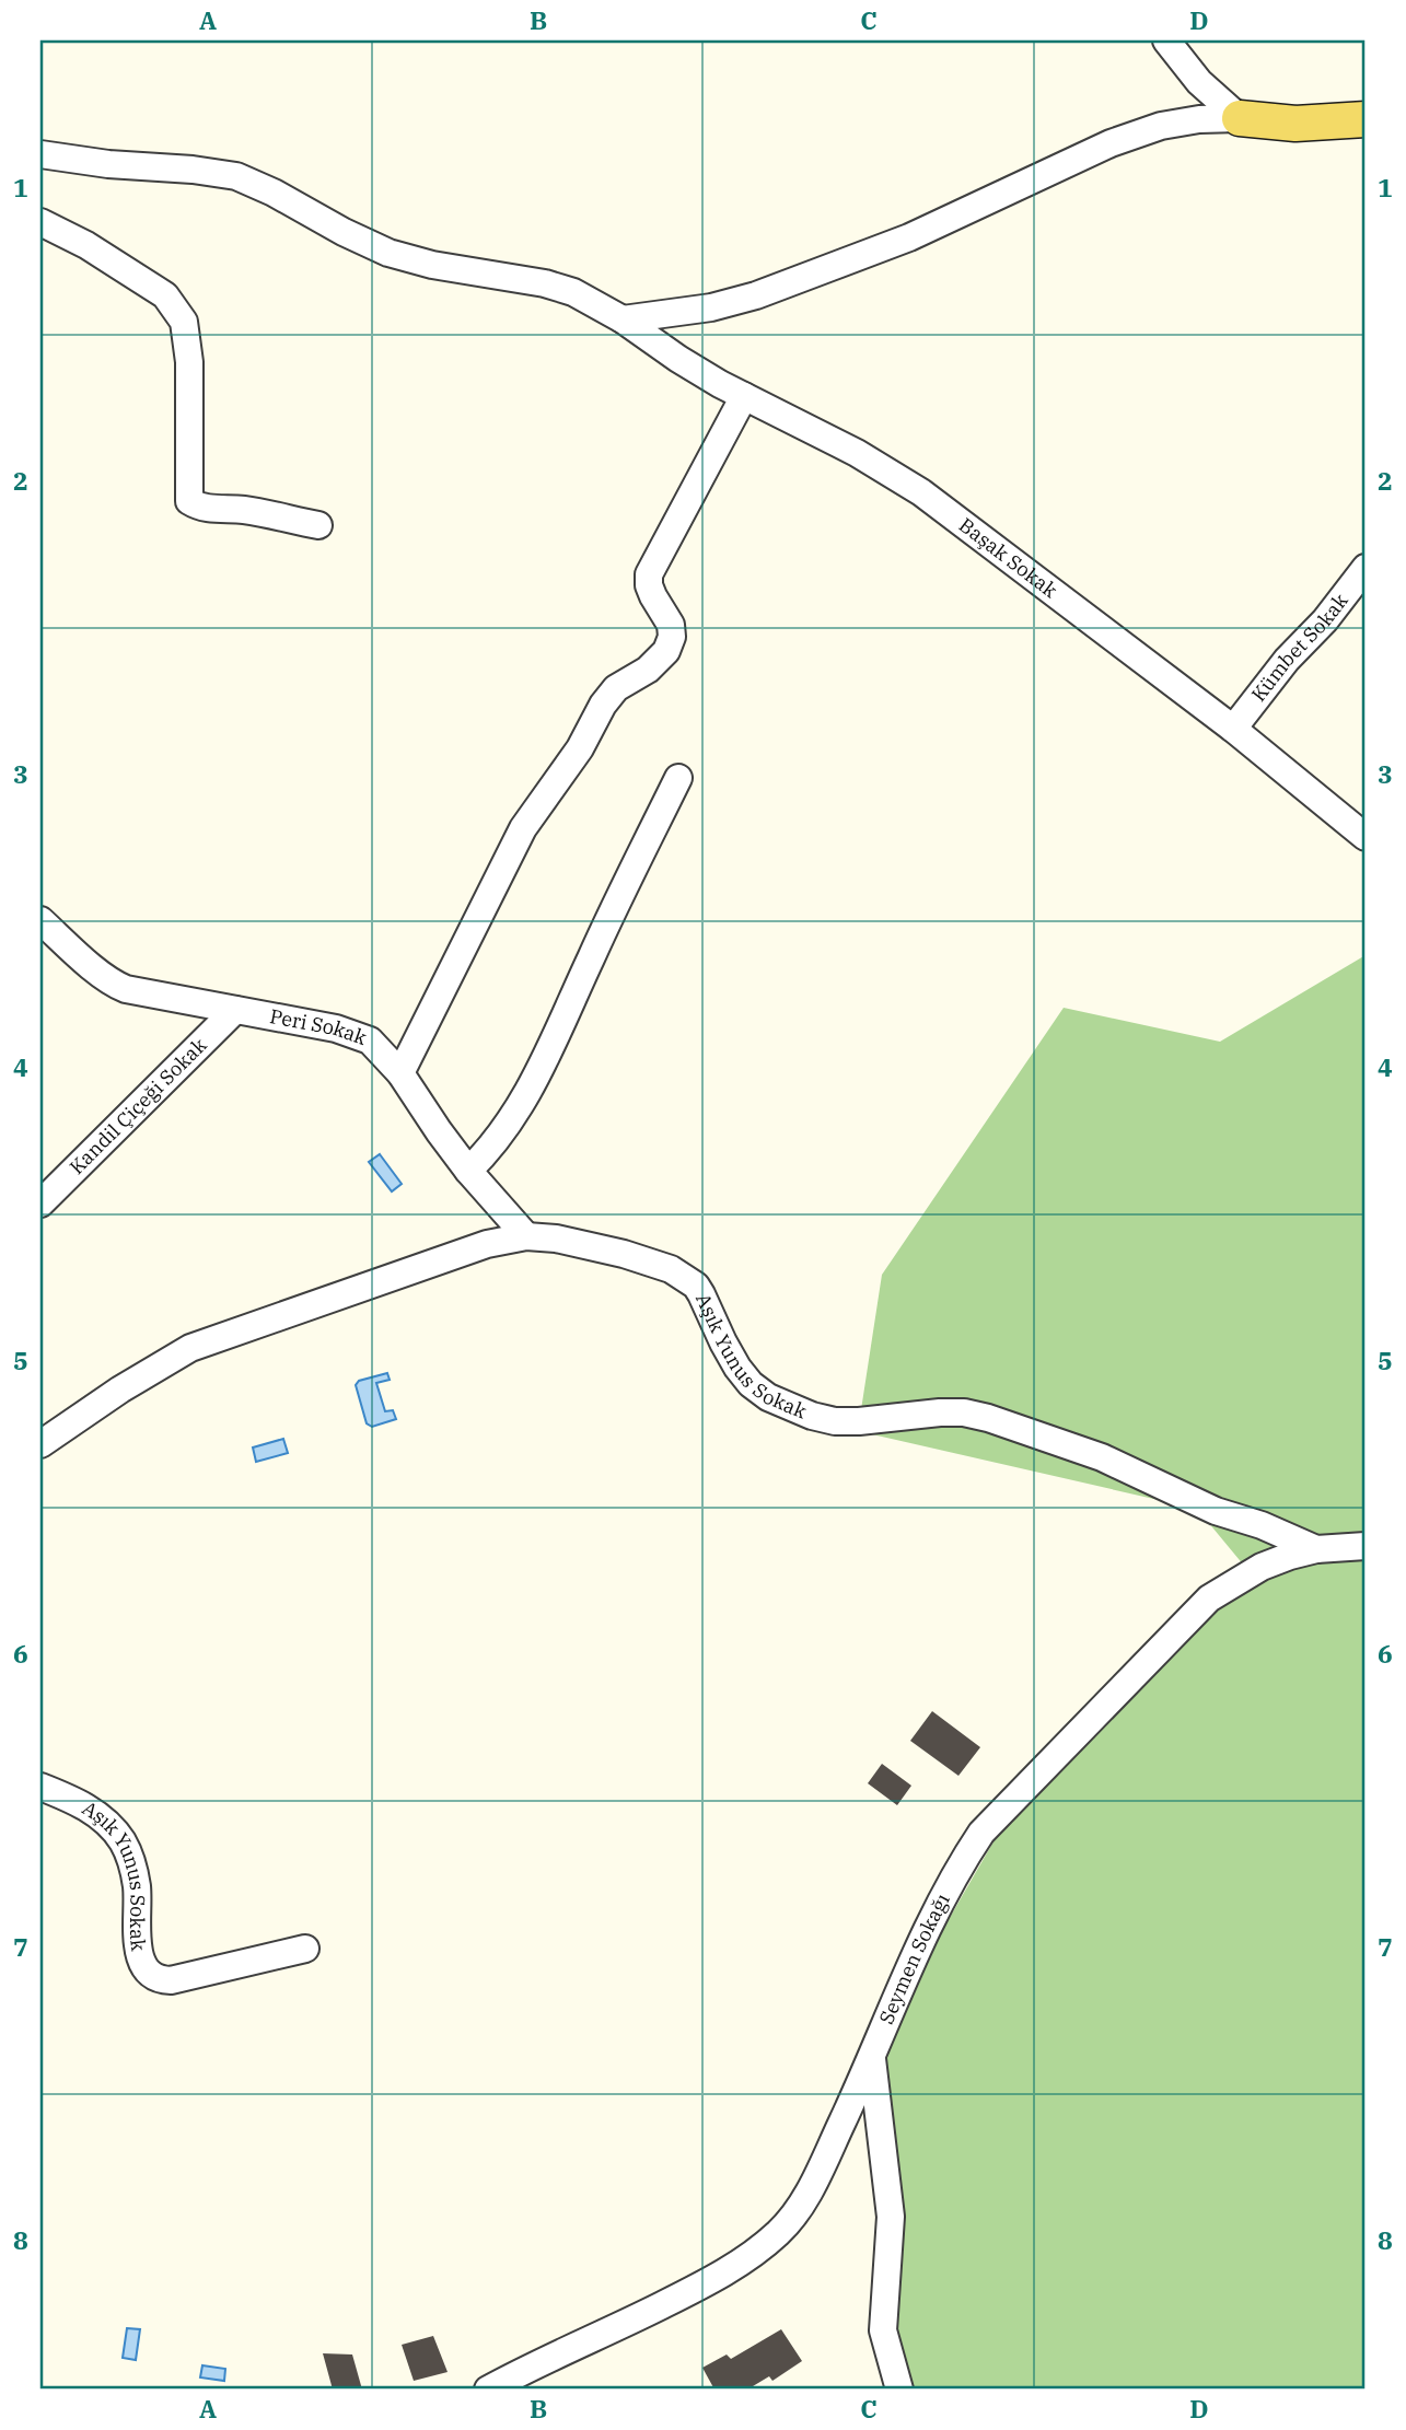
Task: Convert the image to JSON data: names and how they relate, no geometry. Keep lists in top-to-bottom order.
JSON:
{
  "streets": {
    "street": [
      "Başak Sokak",
      "Kümbet Sokak",
      "Peri Sokak",
      "Kandil Çiçeği Sokak",
      "Aşık Yunus Sokak",
      "Seymen Sokağı"
    ]
  },
  "crossings": [
    ["Başak Sokak", "Kümbet Sokak"],
    ["Peri Sokak", "Kandil Çiçeği Sokak"],
    ["Peri Sokak", "Aşık Yunus Sokak"],
    ["Aşık Yunus Sokak", "Seymen Sokağı"]
  ],
  "grid": {
    "columns": [
      "A",
      "B",
      "C",
      "D"
    ],
    "rows": [
      "1",
      "2",
      "3",
      "4",
      "5",
      "6",
      "7",
      "8"
    ]
  }
}
